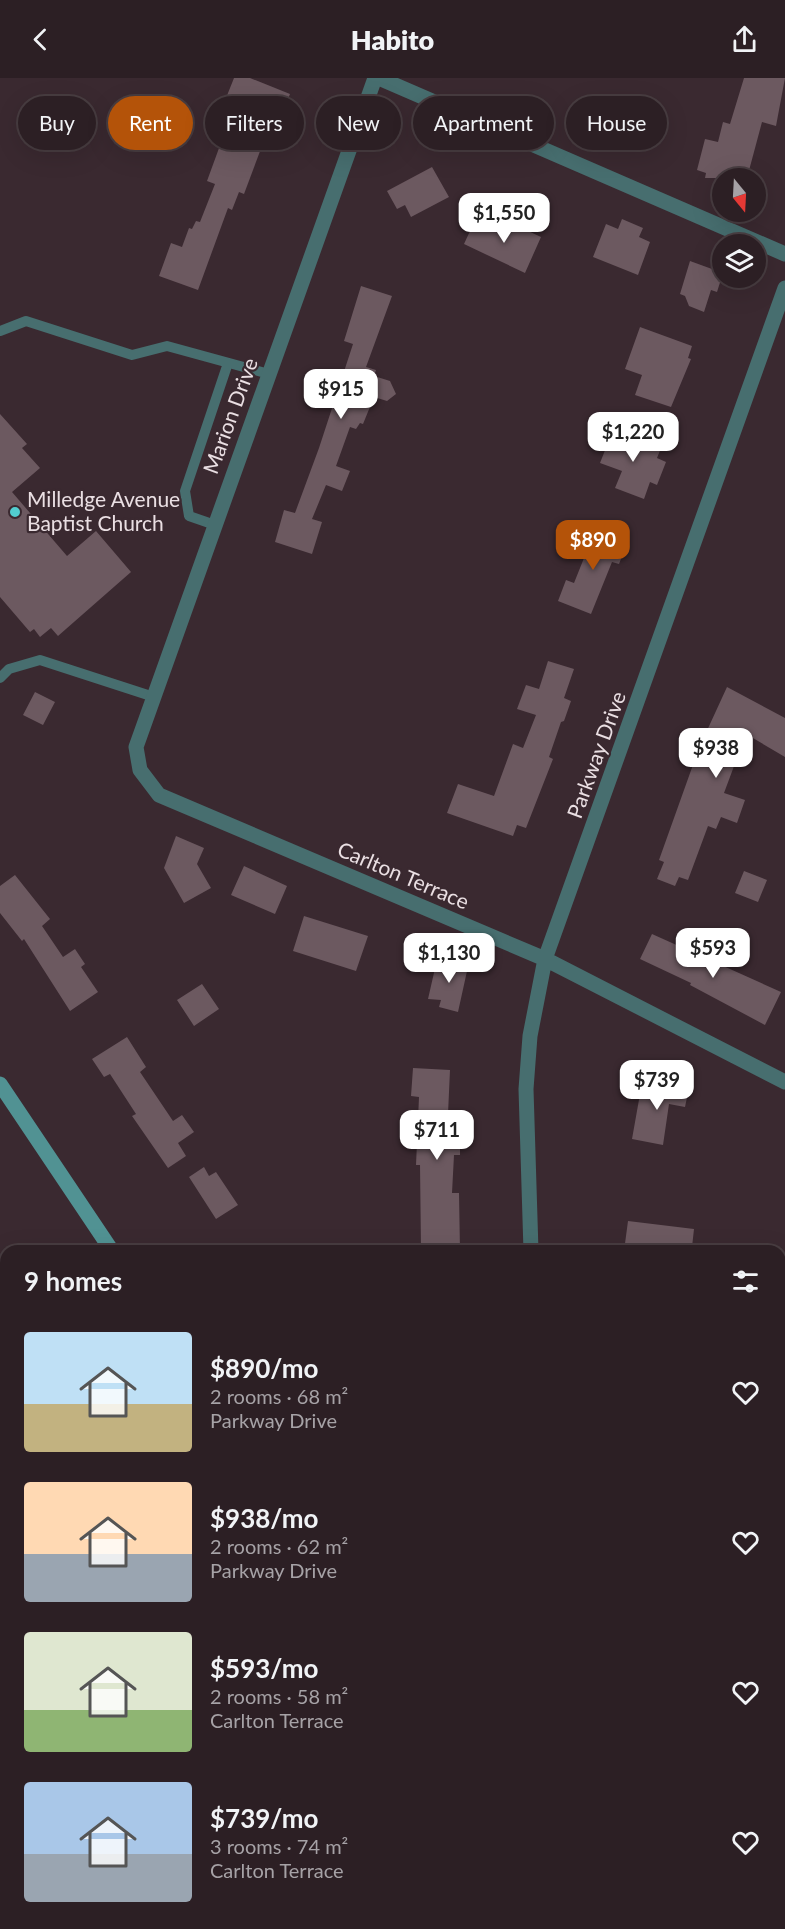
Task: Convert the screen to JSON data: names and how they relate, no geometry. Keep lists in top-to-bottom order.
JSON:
{
  "streets": {
    "street": ["Marion Drive", "Parkway Drive", "Carlton Terrace"]
  },
  "crossings": [
    ["Marion Drive", "Carlton Terrace"],
    ["Parkway Drive", "Carlton Terrace"]
  ],
  "places": ["Milledge Avenue Baptist Church"],
  "north": "bottom",
  "page": {
    "header": "Habito",
    "chip": [
      "Buy",
      "Rent",
      "Filters",
      "New",
      "Apartment",
      "House"
    ],
    "price": [
      "$1,550",
      "$915",
      "$1,220",
      "$890",
      "$938",
      "$593",
      "$1,130",
      "$739",
      "$711"
    ],
    "heading": "9 homes",
    "list": [
      {
        "name": "$890/mo",
        "note": "2 rooms · 68 m² · Parkway Drive"
      },
      {
        "name": "$938/mo",
        "note": "2 rooms · 62 m² · Parkway Drive"
      },
      {
        "name": "$593/mo",
        "note": "2 rooms · 58 m² · Carlton Terrace"
      },
      {
        "name": "$739/mo",
        "note": "3 rooms · 74 m² · Carlton Terrace"
      }
    ]
  }
}
